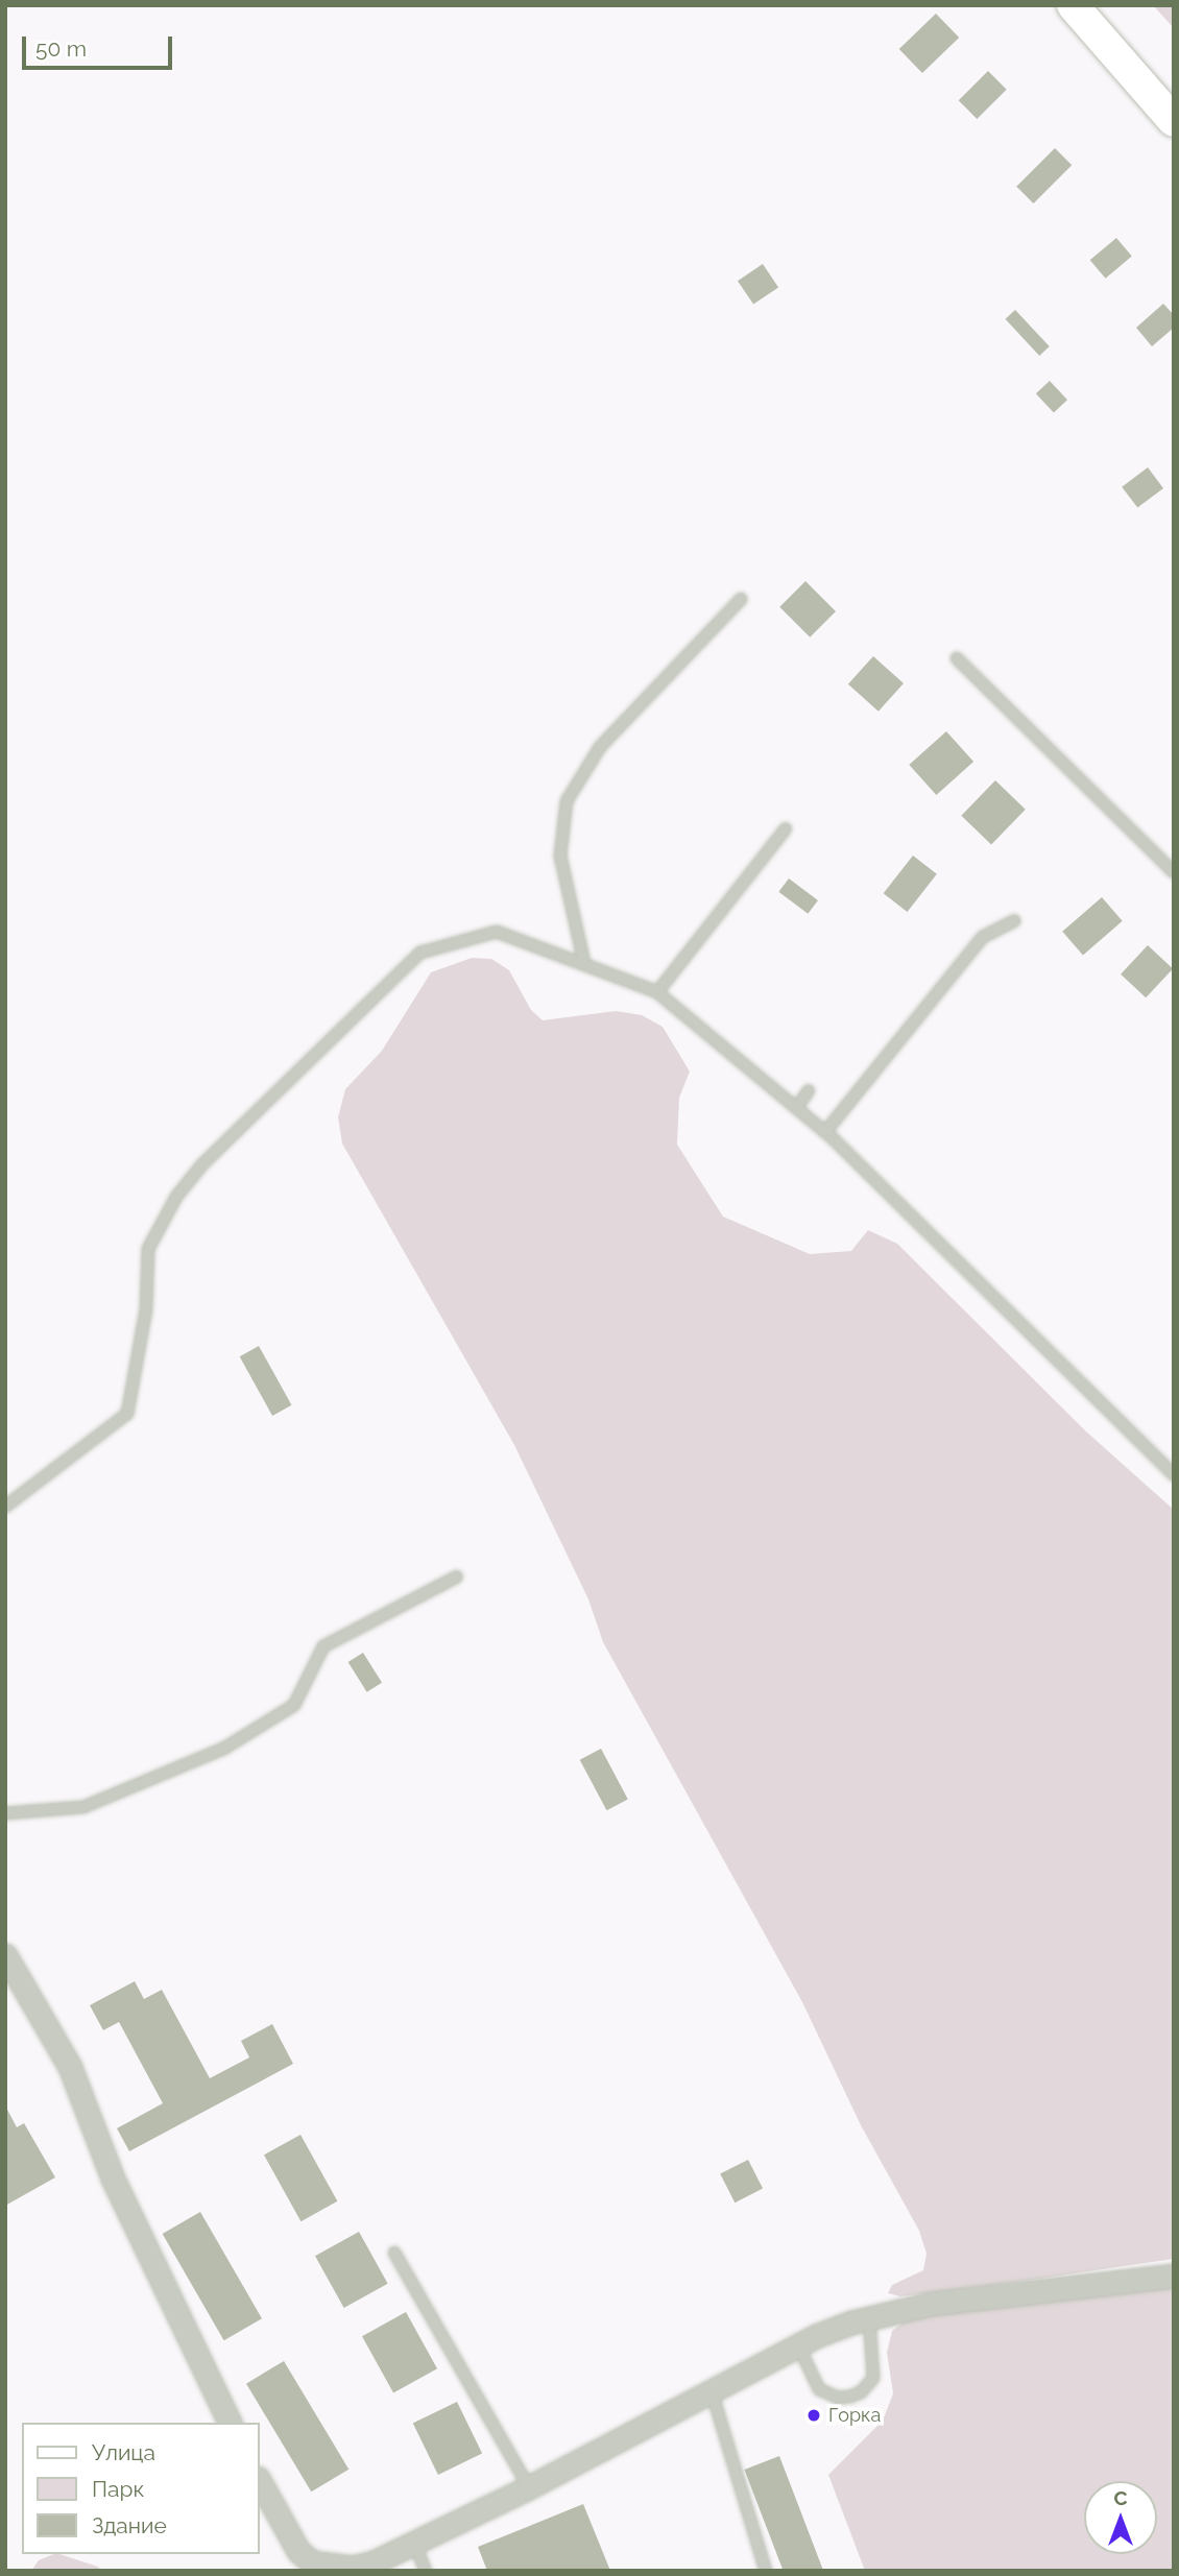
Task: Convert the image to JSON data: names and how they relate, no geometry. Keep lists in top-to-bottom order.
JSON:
{
  "places": ["Горка"],
  "legend": ["Улица", "Парк", "Здание"],
  "scale_bar": "50 m",
  "north": "top"
}
